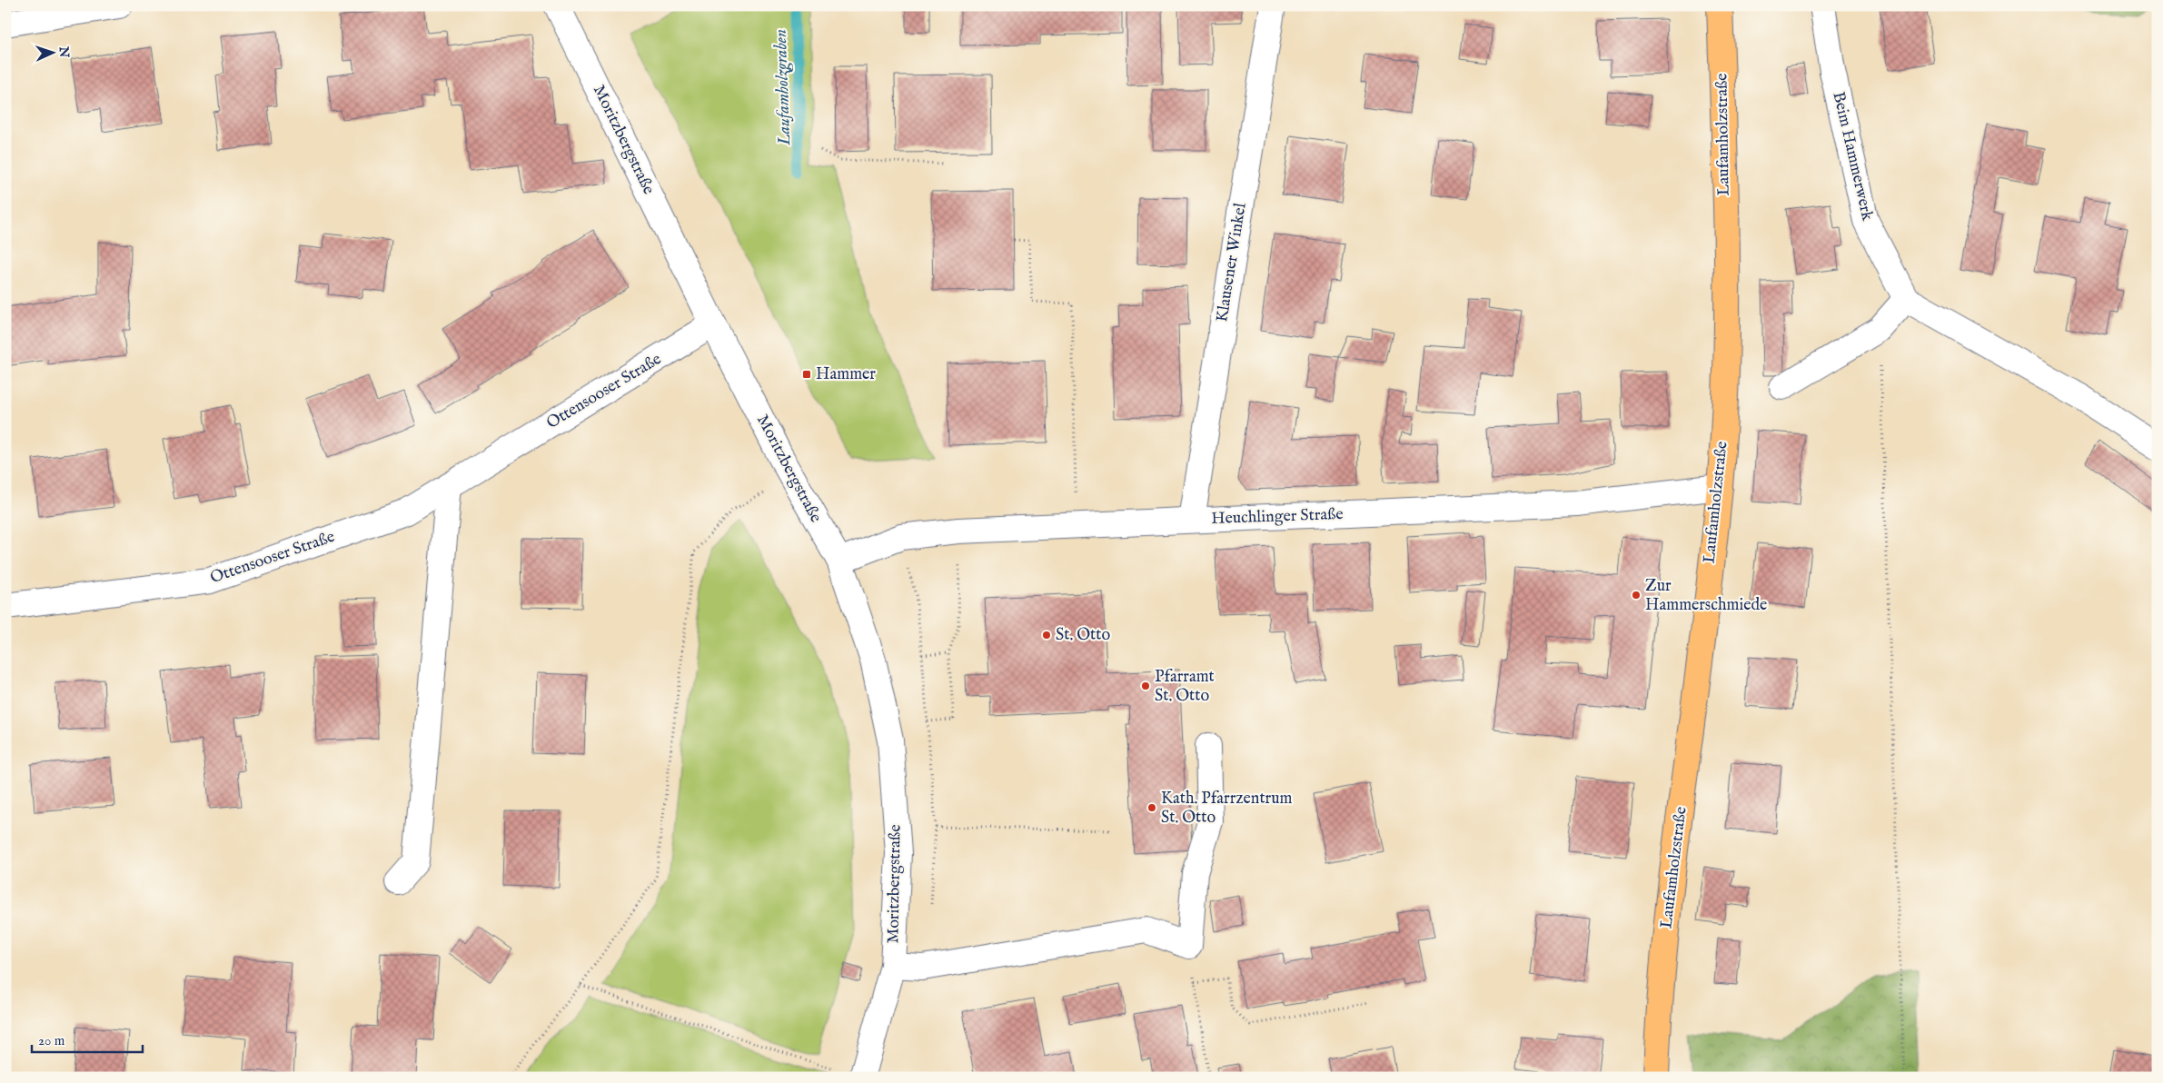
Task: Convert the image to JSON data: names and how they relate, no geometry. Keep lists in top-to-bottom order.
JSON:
{
  "streets": {
    "main road": ["Laufamholzstraße"],
    "street": [
      "Moritzbergstraße",
      "Beim Hammerwerk",
      "Klausener Winkel",
      "Ottensooser Straße",
      "Heuchlinger Straße"
    ]
  },
  "crossings": [
    ["Laufamholzstraße", "Heuchlinger Straße"],
    ["Moritzbergstraße", "Ottensooser Straße"],
    ["Moritzbergstraße", "Heuchlinger Straße"],
    ["Klausener Winkel", "Heuchlinger Straße"]
  ],
  "water": ["Laufamholzgraben"],
  "places": {
    "transit": ["Hammer"],
    "other": [
      "Zur Hammerschmiede",
      "St. Otto",
      "Pfarramt St. Otto",
      "Kath. Pfarrzentrum St. Otto"
    ]
  },
  "scale_bar": "20 m",
  "north": "right"
}
